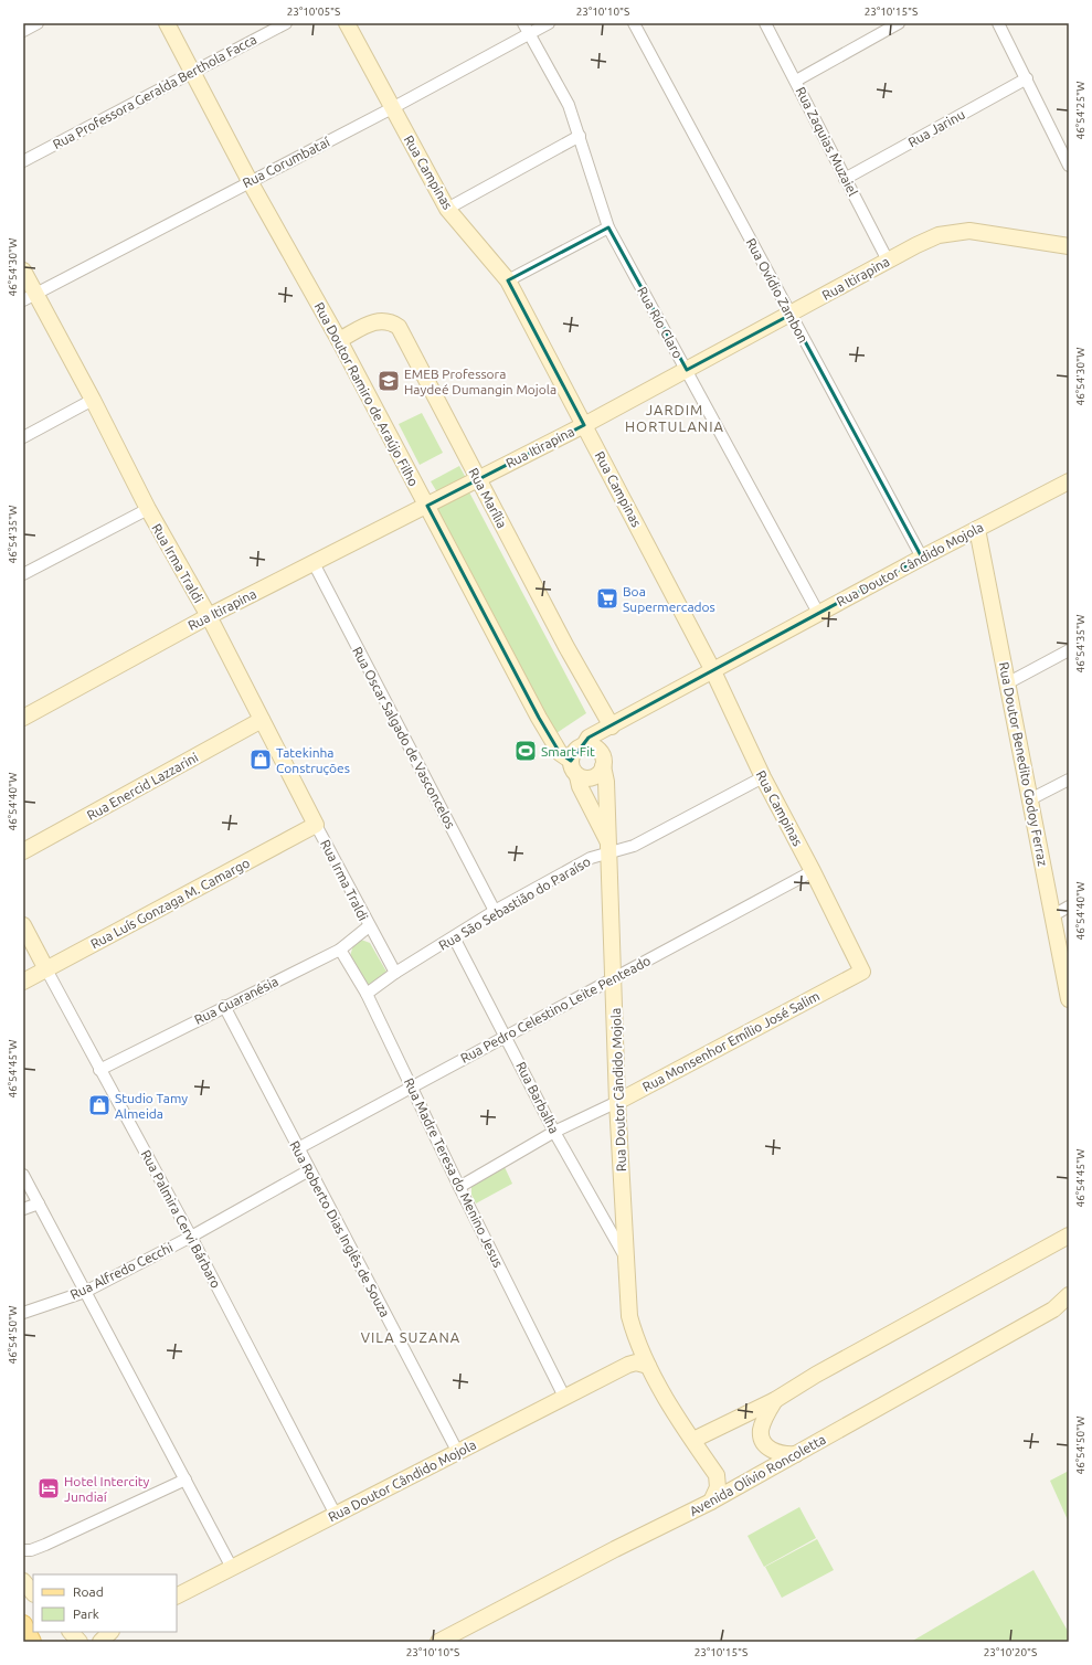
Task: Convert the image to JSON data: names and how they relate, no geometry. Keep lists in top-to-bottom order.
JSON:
{
  "streets": {
    "street": [
      "Rua Professora Geralda Berthola Facca",
      "Rua Jarinu",
      "Rua Zaquias Muzaiel",
      "Rua Corumbataí",
      "Rua Campinas",
      "Rua Itirapina",
      "Rua Ovídio Zambon",
      "Rua Río Claro",
      "Rua Doutor Ramiro de Araújo Filho",
      "Rua Marília",
      "Rua Irma Traldi",
      "Rua Doutor Cândido Mojola",
      "Rua Oscar Salgado de Vasconcelos",
      "Rua Doutor Benedito Godoy Ferraz",
      "Rua Enercid Lazzarini",
      "Rua Luís Gonzaga M. Camargo",
      "Rua São Sebastião do Paraíso",
      "Rua Guaranésia",
      "Rua Pedro Celestino Leite Penteado",
      "Rua Monsenhor Emílio José Salim",
      "Rua Barbalha",
      "Rua Madre Teresa do Menino Jesus",
      "Rua Palmira Cervi Bárbaro",
      "Rua Roberto Dias Inglês de Souza",
      "Rua Alfredo Cecchi",
      "Avenida Olívio Roncoletta"
    ]
  },
  "crossings": [
    ["Rua Professora Geralda Berthola Facca", "Rua Doutor Ramiro de Araújo Filho"],
    ["Rua Jarinu", "Rua Zaquias Muzaiel"],
    ["Rua Zaquias Muzaiel", "Rua Itirapina"],
    ["Rua Corumbataí", "Rua Campinas"],
    ["Rua Corumbataí", "Rua Río Claro"],
    ["Rua Corumbataí", "Rua Doutor Ramiro de Araújo Filho"],
    ["Rua Corumbataí", "Rua Irma Traldi"],
    ["Rua Campinas", "Rua Itirapina"],
    ["Rua Campinas", "Rua Doutor Cândido Mojola"],
    ["Rua Campinas", "Rua São Sebastião do Paraíso"],
    ["Rua Campinas", "Rua Pedro Celestino Leite Penteado"],
    ["Rua Campinas", "Rua Monsenhor Emílio José Salim"],
    ["Rua Itirapina", "Rua Ovídio Zambon"],
    ["Rua Itirapina", "Rua Río Claro"],
    ["Rua Itirapina", "Rua Doutor Ramiro de Araújo Filho"],
    ["Rua Itirapina", "Rua Marília"],
    ["Rua Itirapina", "Rua Irma Traldi"],
    ["Rua Itirapina", "Rua Oscar Salgado de Vasconcelos"],
    ["Rua Ovídio Zambon", "Rua Doutor Cândido Mojola"],
    ["Rua Río Claro", "Rua Doutor Cândido Mojola"],
    ["Rua Doutor Ramiro de Araújo Filho", "Rua Marília"],
    ["Rua Doutor Ramiro de Araújo Filho", "Rua Doutor Cândido Mojola"],
    ["Rua Marília", "Rua Doutor Cândido Mojola"],
    ["Rua Irma Traldi", "Rua Enercid Lazzarini"],
    ["Rua Irma Traldi", "Rua Luís Gonzaga M. Camargo"],
    ["Rua Irma Traldi", "Rua São Sebastião do Paraíso"],
    ["Rua Irma Traldi", "Rua Guaranésia"],
    ["Rua Doutor Cândido Mojola", "Rua Doutor Benedito Godoy Ferraz"],
    ["Rua Doutor Cândido Mojola", "Rua São Sebastião do Paraíso"],
    ["Rua Doutor Cândido Mojola", "Rua Pedro Celestino Leite Penteado"],
    ["Rua Doutor Cândido Mojola", "Rua Monsenhor Emílio José Salim"],
    ["Rua Doutor Cândido Mojola", "Rua Barbalha"],
    ["Rua Doutor Cândido Mojola", "Rua Madre Teresa do Menino Jesus"],
    ["Rua Doutor Cândido Mojola", "Rua Palmira Cervi Bárbaro"],
    ["Rua Doutor Cândido Mojola", "Rua Roberto Dias Inglês de Souza"],
    ["Rua Oscar Salgado de Vasconcelos", "Rua São Sebastião do Paraíso"],
    ["Rua Luís Gonzaga M. Camargo", "Rua Palmira Cervi Bárbaro"],
    ["Rua São Sebastião do Paraíso", "Rua Barbalha"],
    ["Rua São Sebastião do Paraíso", "Rua Madre Teresa do Menino Jesus"],
    ["Rua Guaranésia", "Rua Madre Teresa do Menino Jesus"],
    ["Rua Guaranésia", "Rua Palmira Cervi Bárbaro"],
    ["Rua Guaranésia", "Rua Roberto Dias Inglês de Souza"],
    ["Rua Pedro Celestino Leite Penteado", "Rua Barbalha"],
    ["Rua Pedro Celestino Leite Penteado", "Rua Madre Teresa do Menino Jesus"],
    ["Rua Pedro Celestino Leite Penteado", "Rua Roberto Dias Inglês de Souza"],
    ["Rua Monsenhor Emílio José Salim", "Rua Barbalha"],
    ["Rua Monsenhor Emílio José Salim", "Rua Madre Teresa do Menino Jesus"],
    ["Rua Palmira Cervi Bárbaro", "Rua Alfredo Cecchi"],
    ["Rua Roberto Dias Inglês de Souza", "Rua Alfredo Cecchi"]
  ],
  "districts": ["JARDIM HORTULANIA", "VILA SUZANA"],
  "places": {
    "school or university": ["EMEB Professora Haydeé Dumangin Mojola"],
    "supermarket": ["Boa Supermercados"],
    "sports": ["Smart Fit"],
    "shop": ["Tatekinha Construções", "Studio Tamy Almeida"],
    "hotel": ["Hotel Intercity Jundiaí"]
  },
  "legend": ["Road", "Park"],
  "coordinates": [
    "23°10'05\"S",
    "23°10'10\"S",
    "23°10'15\"S",
    "46°54'25\"W",
    "46°54'30\"W",
    "46°54'35\"W",
    "46°54'40\"W",
    "46°54'45\"W",
    "46°54'50\"W",
    "23°10'20\"S"
  ]
}
